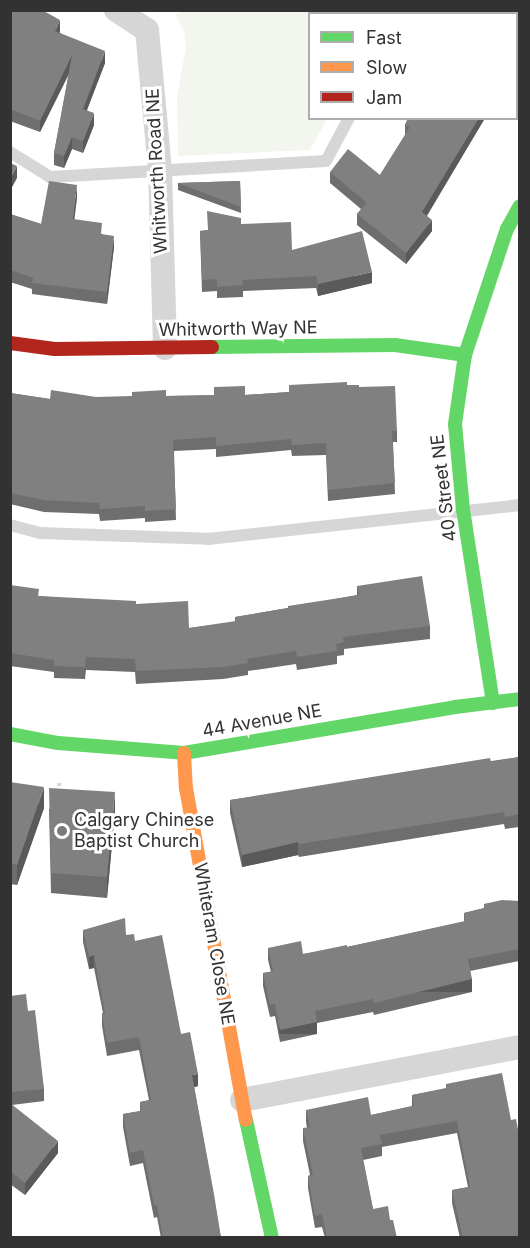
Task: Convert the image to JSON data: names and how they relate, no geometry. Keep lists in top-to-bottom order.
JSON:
{
  "streets": {
    "street": [
      "Whitworth Road NE",
      "Whitworth Way NE",
      "40 Street NE",
      "44 Avenue NE",
      "Whiteram Close NE"
    ]
  },
  "crossings": [
    ["Whitworth Road NE", "Whitworth Way NE"],
    ["Whitworth Way NE", "40 Street NE"],
    ["40 Street NE", "44 Avenue NE"],
    ["44 Avenue NE", "Whiteram Close NE"]
  ],
  "places": ["Calgary Chinese Baptist Church"],
  "legend": ["Fast", "Slow", "Jam"]
}
